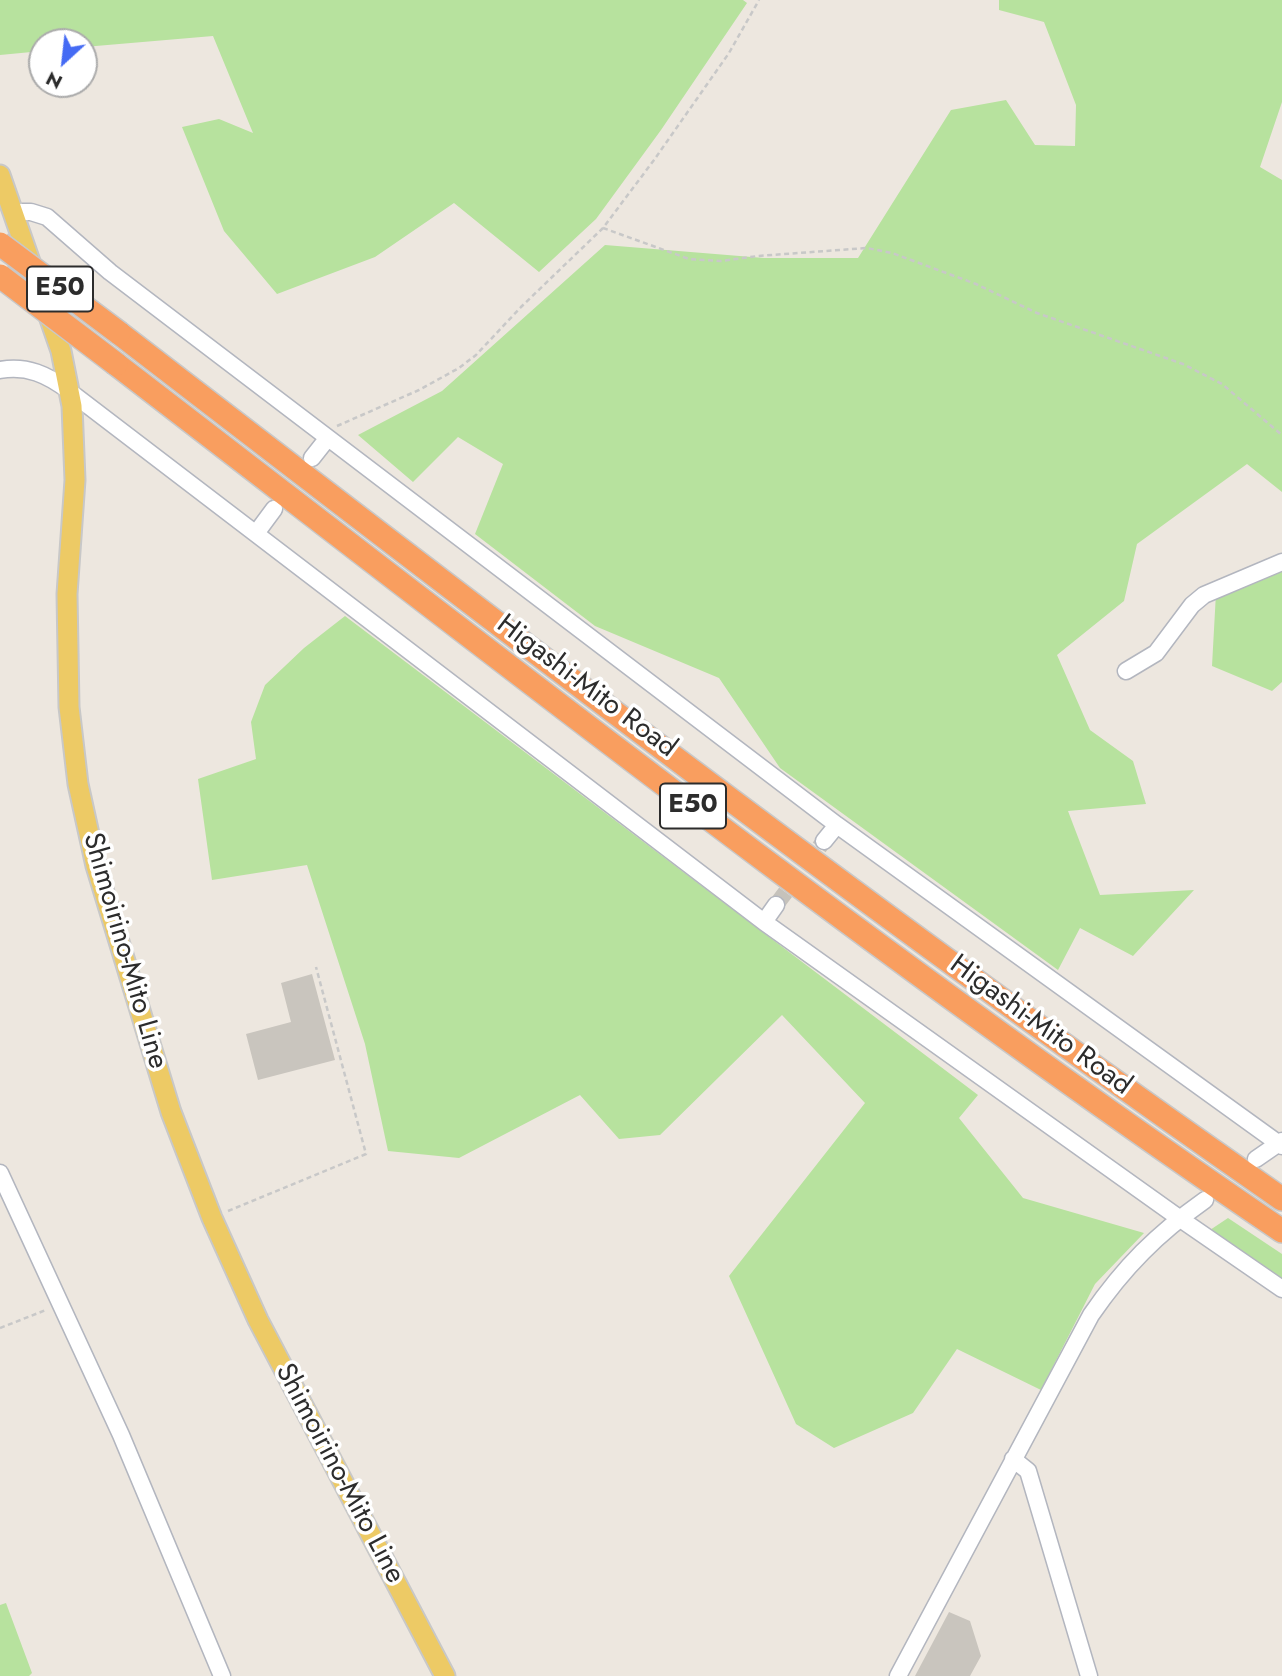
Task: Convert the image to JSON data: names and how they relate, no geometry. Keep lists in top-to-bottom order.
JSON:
{
  "streets": {
    "highway": ["E50", "Higashi-Mito Road"],
    "main road": ["Shimoirino-Mito Line"]
  },
  "north": "bottom left"
}
